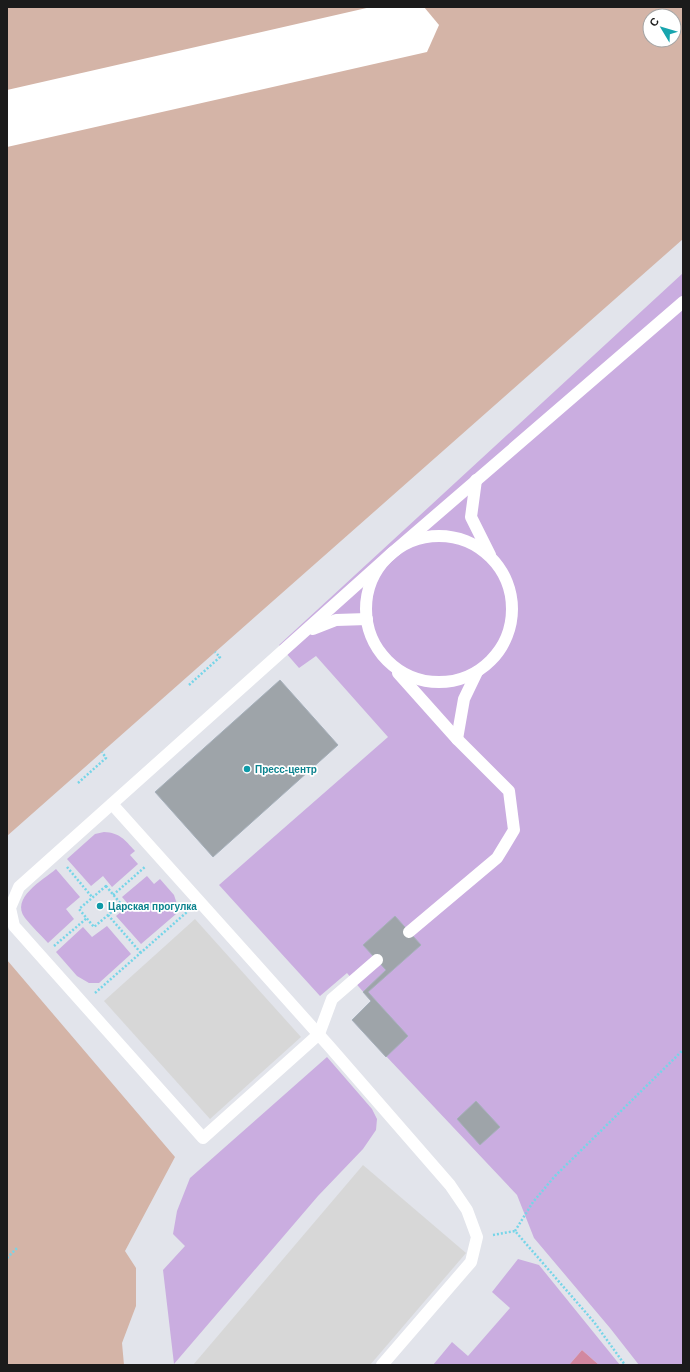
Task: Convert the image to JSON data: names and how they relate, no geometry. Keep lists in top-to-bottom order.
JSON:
{
  "places": ["Пресс-центр", "Царская прогулка"],
  "north": "top left"
}
